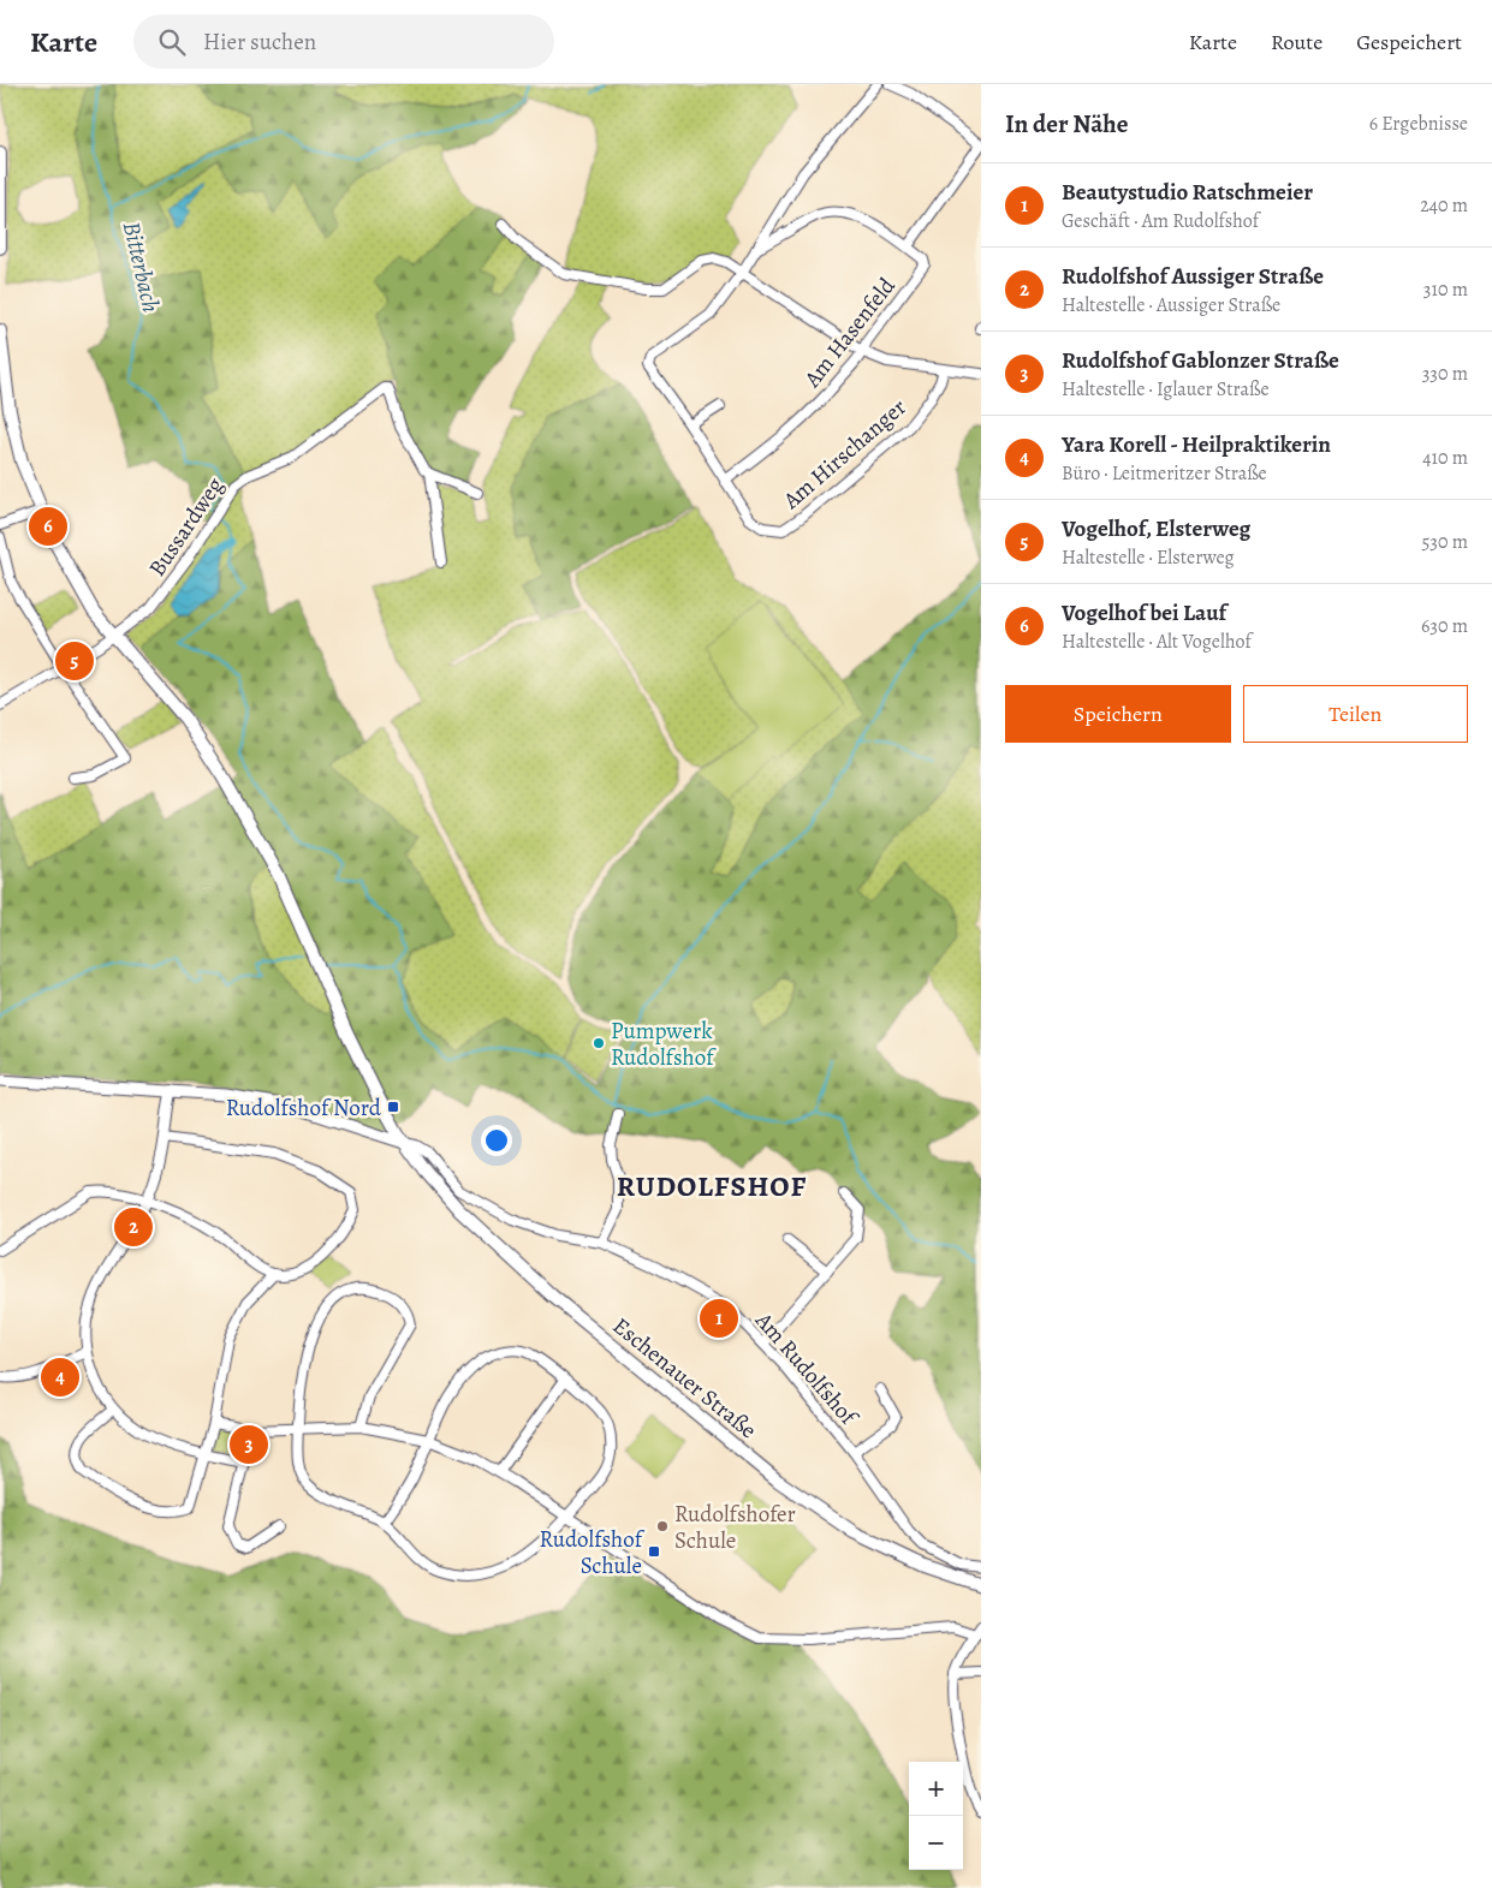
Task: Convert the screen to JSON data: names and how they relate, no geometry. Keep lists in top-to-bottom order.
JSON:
{
  "streets": {
    "main road": ["Eschenauer Straße"],
    "street": [
      "Am Hasenfeld",
      "Am Hirschanger",
      "Bussardweg",
      "Am Rudolfshof"
    ]
  },
  "crossings": [
    ["Am Hasenfeld", "Am Hirschanger"],
    ["Bussardweg", "Eschenauer Straße"],
    ["Am Rudolfshof", "Eschenauer Straße"]
  ],
  "districts": ["RUDOLFSHOF"],
  "water": ["Bitterbach"],
  "places": {
    "other": ["Pumpwerk Rudolfshof", "Rudolfshofer Schule"],
    "transit": ["Rudolfshof Nord", "Rudolfshof Schule"]
  },
  "page": {
    "header": "Karte",
    "search": "Hier suchen",
    "nav": ["Karte", "Route", "Gespeichert"],
    "heading": ["In der Nähe", "6 Ergebnisse"],
    "list": [
      {
        "mark": "1",
        "name": "Beautystudio Ratschmeier",
        "note": "Geschäft · Am Rudolfshof",
        "value": "240 m"
      },
      {
        "mark": "2",
        "name": "Rudolfshof Aussiger Straße",
        "note": "Haltestelle · Aussiger Straße",
        "value": "310 m"
      },
      {
        "mark": "3",
        "name": "Rudolfshof Gablonzer Straße",
        "note": "Haltestelle · Iglauer Straße",
        "value": "330 m"
      },
      {
        "mark": "4",
        "name": "Yara Korell - Heilpraktikerin",
        "note": "Büro · Leitmeritzer Straße",
        "value": "410 m"
      },
      {
        "mark": "5",
        "name": "Vogelhof, Elsterweg",
        "note": "Haltestelle · Elsterweg",
        "value": "530 m"
      },
      {
        "mark": "6",
        "name": "Vogelhof bei Lauf",
        "note": "Haltestelle · Alt Vogelhof",
        "value": "630 m"
      }
    ],
    "pins": [
      "6",
      "5",
      "2",
      "1",
      "4",
      "3"
    ],
    "buttons": ["Speichern", "Teilen"],
    "map_buttons": ["+", "−"]
  }
}
